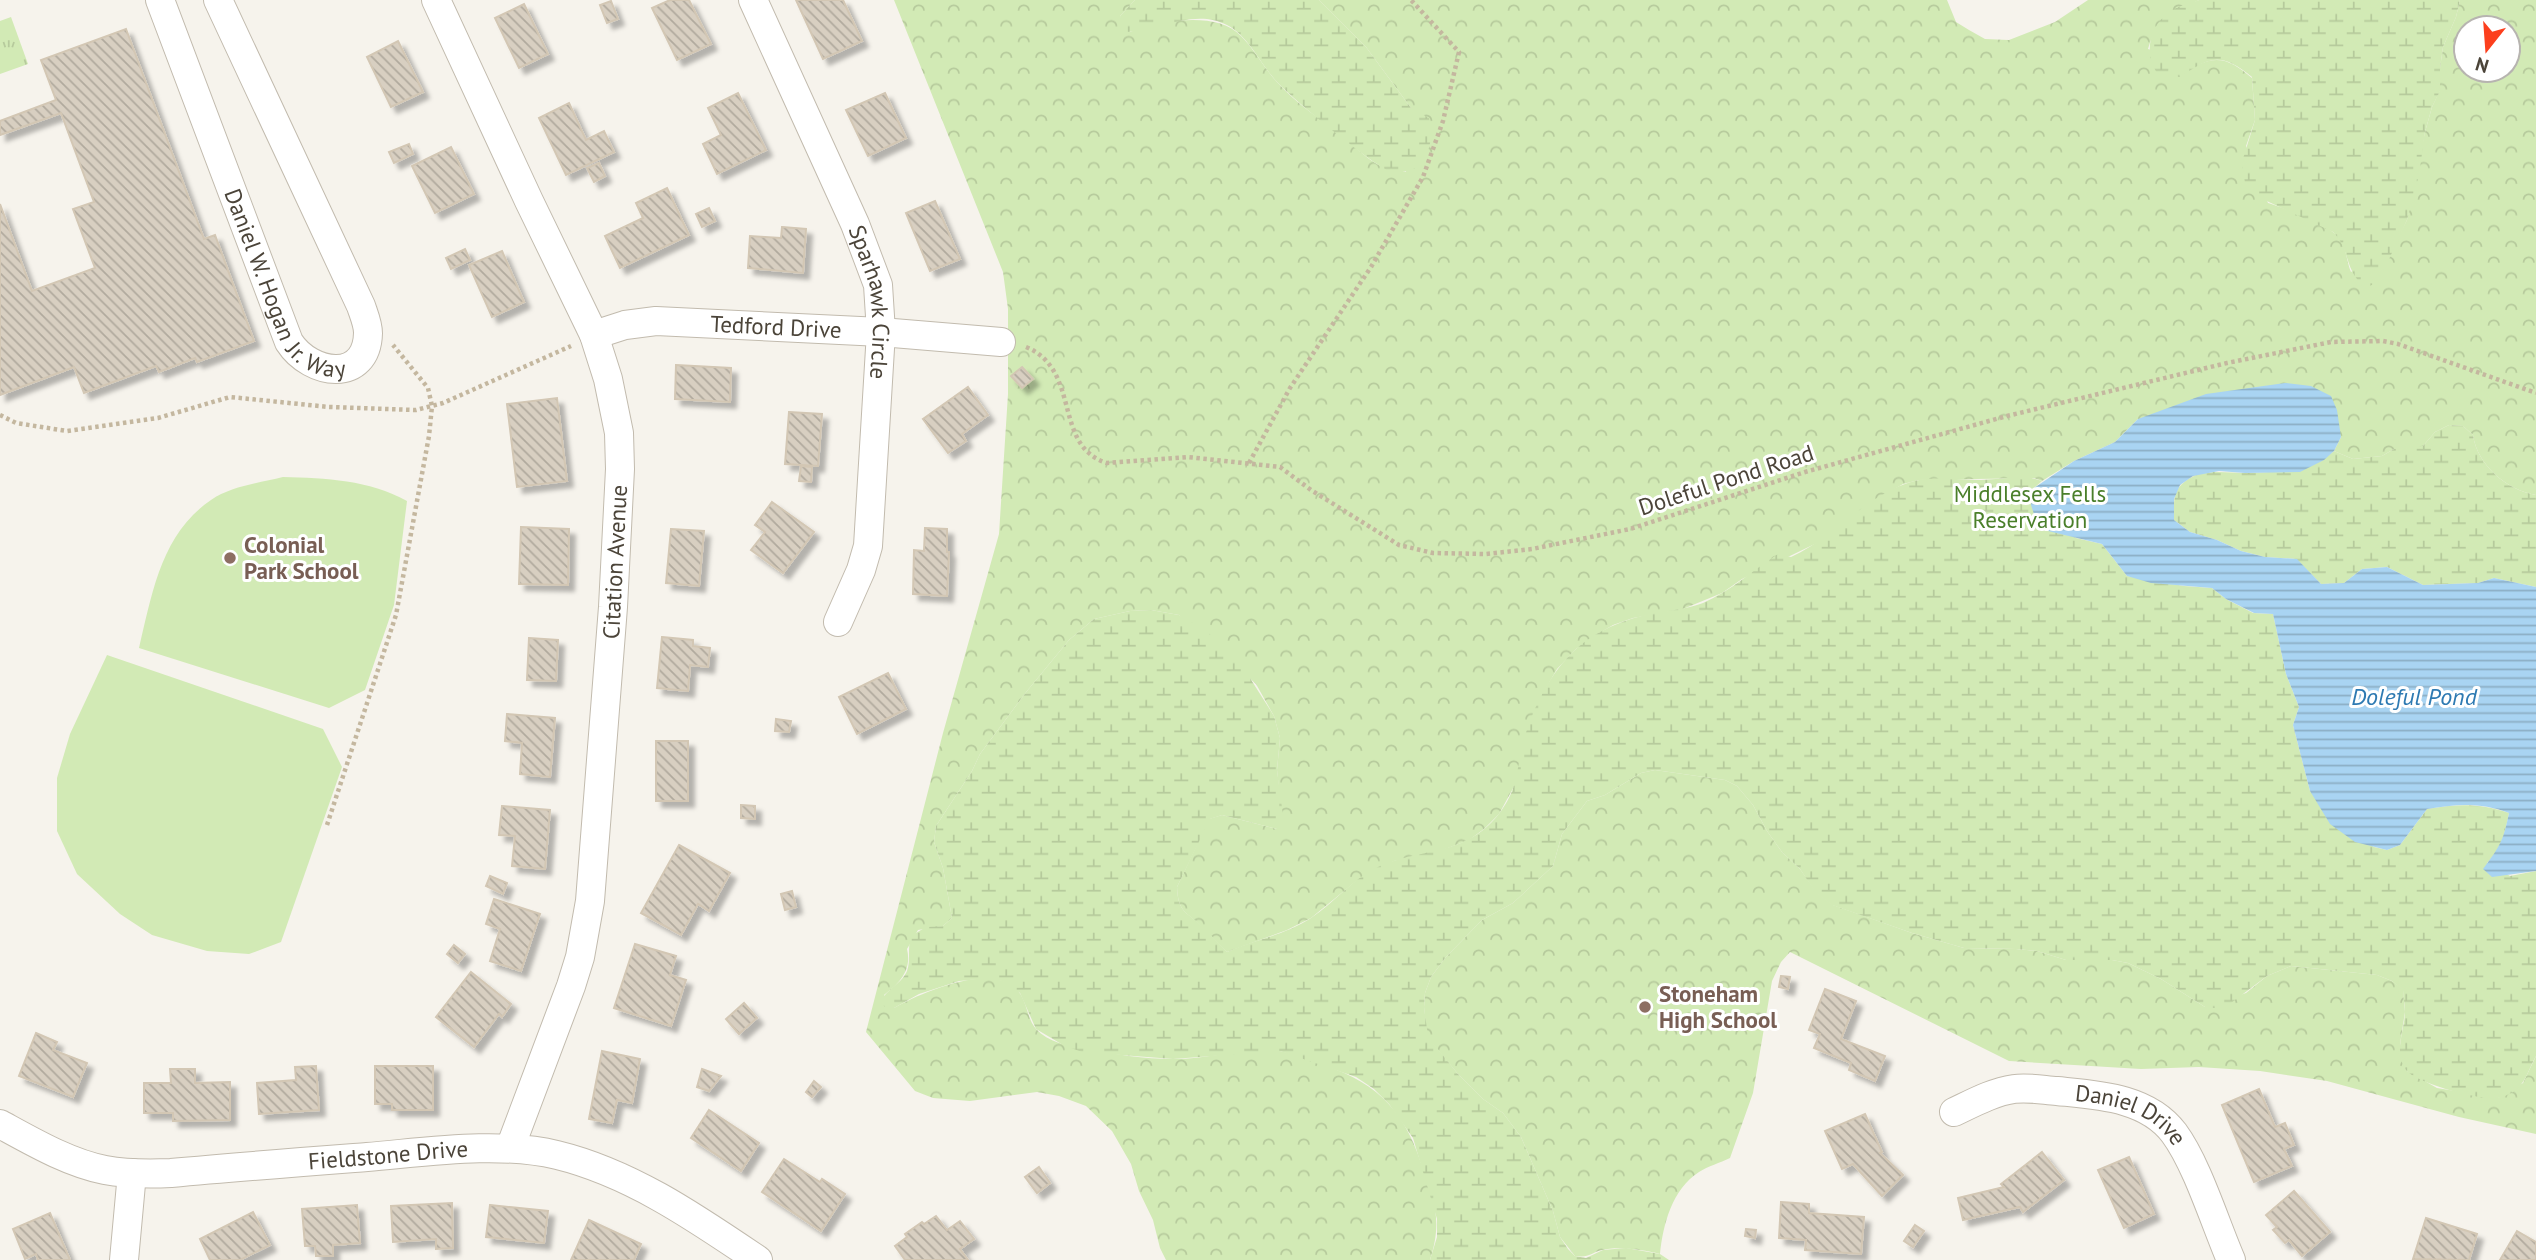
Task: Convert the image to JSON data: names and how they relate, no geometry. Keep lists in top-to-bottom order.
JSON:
{
  "streets": {
    "street": [
      "Daniel W. Hogan Jr. Way",
      "Sparhawk Circle",
      "Tedford Drive",
      "Citation Avenue",
      "Daniel Drive",
      "Fieldstone Drive"
    ],
    "path": ["Doleful Pond Road"]
  },
  "crossings": [
    ["Sparhawk Circle", "Tedford Drive"],
    ["Tedford Drive", "Doleful Pond Road"],
    ["Tedford Drive", "Citation Avenue"],
    ["Citation Avenue", "Fieldstone Drive"]
  ],
  "water": ["Doleful Pond"],
  "parks": ["Middlesex Fells Reservation"],
  "places": ["Colonial Park School", "Stoneham High School"],
  "north": "bottom"
}
